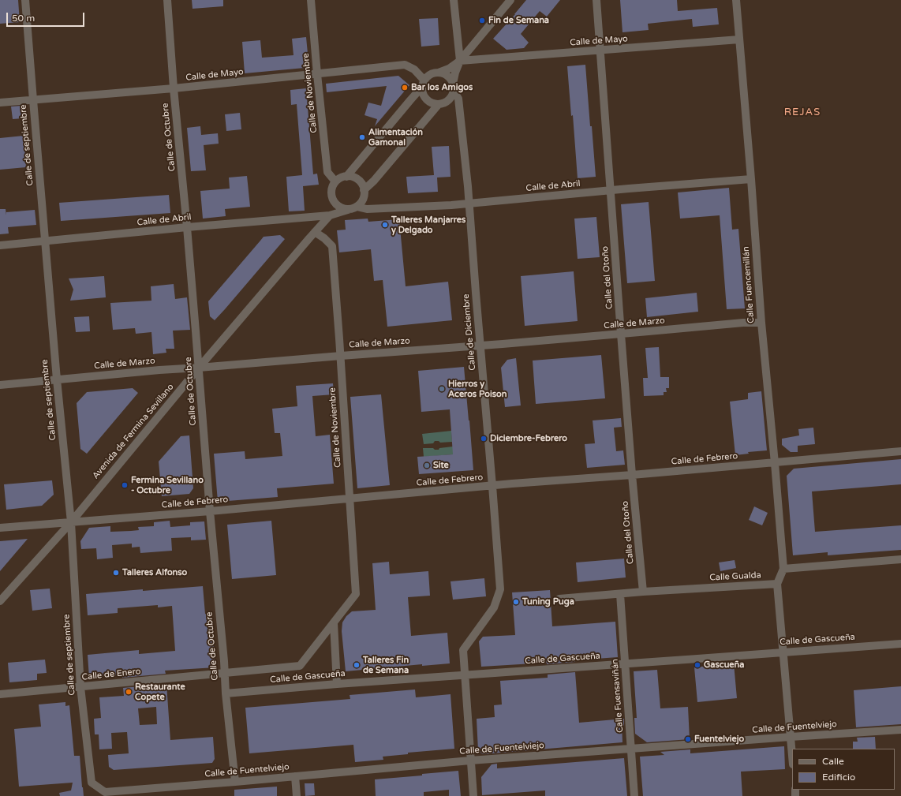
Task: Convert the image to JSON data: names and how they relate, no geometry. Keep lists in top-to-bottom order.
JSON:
{
  "streets": {
    "street": [
      "Calle de Mayo",
      "Calle de Noviembre",
      "Calle de Octubre",
      "Calle de septiembre",
      "Calle de Abril",
      "Calle del Otoño",
      "Calle Fuencemillán",
      "Calle de Marzo",
      "Calle de Diciembre",
      "Avenida de Fermina Sevillano",
      "Calle de Febrero",
      "Calle Gualda",
      "Calle de Gascueña",
      "Calle de Enero",
      "Calle Fuensaviñán",
      "Calle de Fuentelviejo"
    ]
  },
  "crossings": [
    ["Calle de Mayo", "Calle de Noviembre"],
    ["Calle de Mayo", "Calle de Octubre"],
    ["Calle de Mayo", "Calle de septiembre"],
    ["Calle de Mayo", "Calle del Otoño"],
    ["Calle de Mayo", "Calle Fuencemillán"],
    ["Calle de Mayo", "Calle de Diciembre"],
    ["Calle de Noviembre", "Calle de Octubre"],
    ["Calle de Noviembre", "Calle de Abril"],
    ["Calle de Noviembre", "Calle de Marzo"],
    ["Calle de Noviembre", "Avenida de Fermina Sevillano"],
    ["Calle de Noviembre", "Calle de Febrero"],
    ["Calle de Noviembre", "Calle de Enero"],
    ["Calle de Octubre", "Calle de Abril"],
    ["Calle de Octubre", "Calle de Marzo"],
    ["Calle de Octubre", "Avenida de Fermina Sevillano"],
    ["Calle de Octubre", "Calle de Febrero"],
    ["Calle de Octubre", "Calle de Gascueña"],
    ["Calle de Octubre", "Calle de Enero"],
    ["Calle de Octubre", "Calle de Fuentelviejo"],
    ["Calle de septiembre", "Calle de Abril"],
    ["Calle de septiembre", "Calle de Marzo"],
    ["Calle de septiembre", "Avenida de Fermina Sevillano"],
    ["Calle de septiembre", "Calle de Febrero"],
    ["Calle de septiembre", "Calle de Enero"],
    ["Calle de septiembre", "Calle de Fuentelviejo"],
    ["Calle de Abril", "Calle del Otoño"],
    ["Calle de Abril", "Calle Fuencemillán"],
    ["Calle de Abril", "Calle de Diciembre"],
    ["Calle de Abril", "Avenida de Fermina Sevillano"],
    ["Calle del Otoño", "Calle de Marzo"],
    ["Calle del Otoño", "Calle de Febrero"],
    ["Calle del Otoño", "Calle Gualda"],
    ["Calle Fuencemillán", "Calle de Marzo"],
    ["Calle Fuencemillán", "Calle de Febrero"],
    ["Calle de Marzo", "Calle de Diciembre"],
    ["Calle de Marzo", "Avenida de Fermina Sevillano"],
    ["Calle de Diciembre", "Calle de Febrero"],
    ["Calle de Diciembre", "Calle de Gascueña"],
    ["Calle de Diciembre", "Calle de Fuentelviejo"],
    ["Avenida de Fermina Sevillano", "Calle de Febrero"],
    ["Calle Gualda", "Calle Fuensaviñán"],
    ["Calle de Gascueña", "Calle Fuensaviñán"],
    ["Calle Fuensaviñán", "Calle de Fuentelviejo"]
  ],
  "districts": ["REJAS"],
  "places": [
    "Fin de Semana",
    "Bar los Amigos",
    "Alimentación Gamonal",
    "Talleres Manjarres y Delgado",
    "Hierros y Aceros Poison",
    "Diciembre-Febrero",
    "Site",
    "Fermina Sevillano - Octubre",
    "Talleres Alfonso",
    "Tuning Puga",
    "Talleres Fin de Semana",
    "Gascueña",
    "Restaurante Copete",
    "Fuentelviejo"
  ],
  "legend": ["Calle", "Edificio"],
  "scale_bar": "50 m"
}
